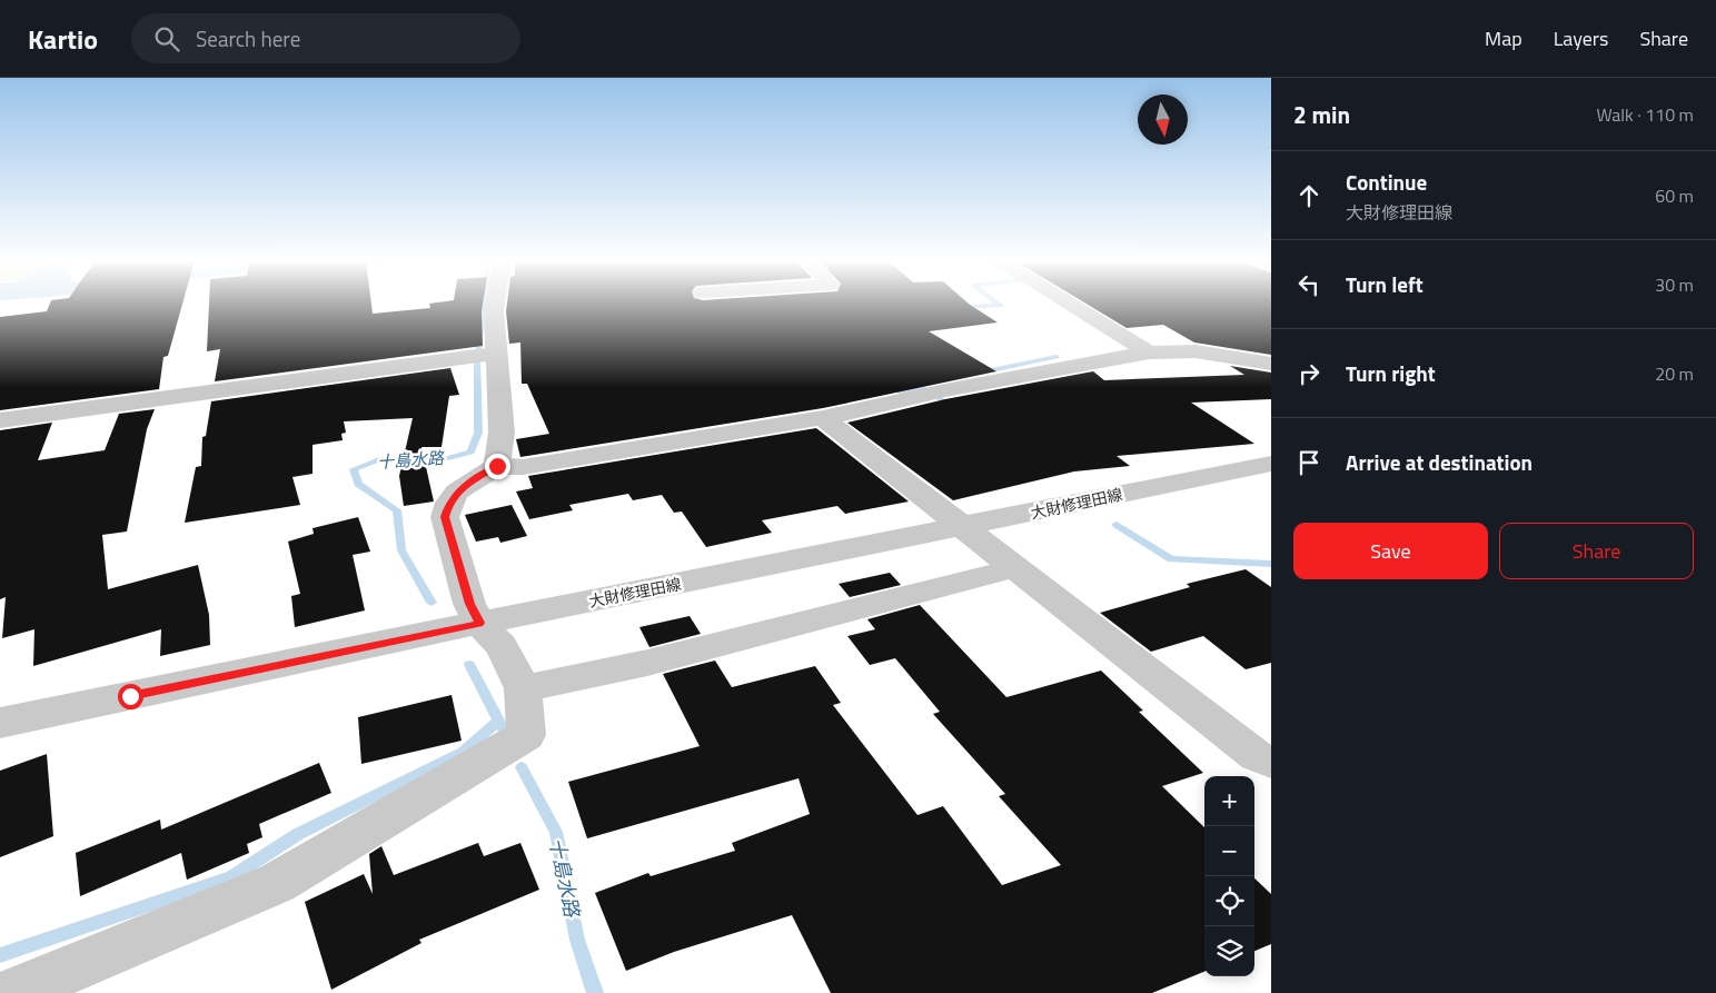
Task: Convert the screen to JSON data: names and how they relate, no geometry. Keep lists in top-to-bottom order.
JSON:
{
  "streets": {
    "street": ["大財修理田線"]
  },
  "water": ["十島水路"],
  "north": "bottom",
  "page": {
    "header": "Kartio",
    "search": "Search here",
    "nav": ["Map", "Layers", "Share"],
    "heading": ["2 min", "Walk · 110 m"],
    "list": [
      ["Continue", "大財修理田線", "60 m"],
      ["Turn left", "30 m"],
      ["Turn right", "20 m"],
      "Arrive at destination"
    ],
    "buttons": ["Save", "Share"],
    "map_buttons": ["+", "−"]
  }
}
